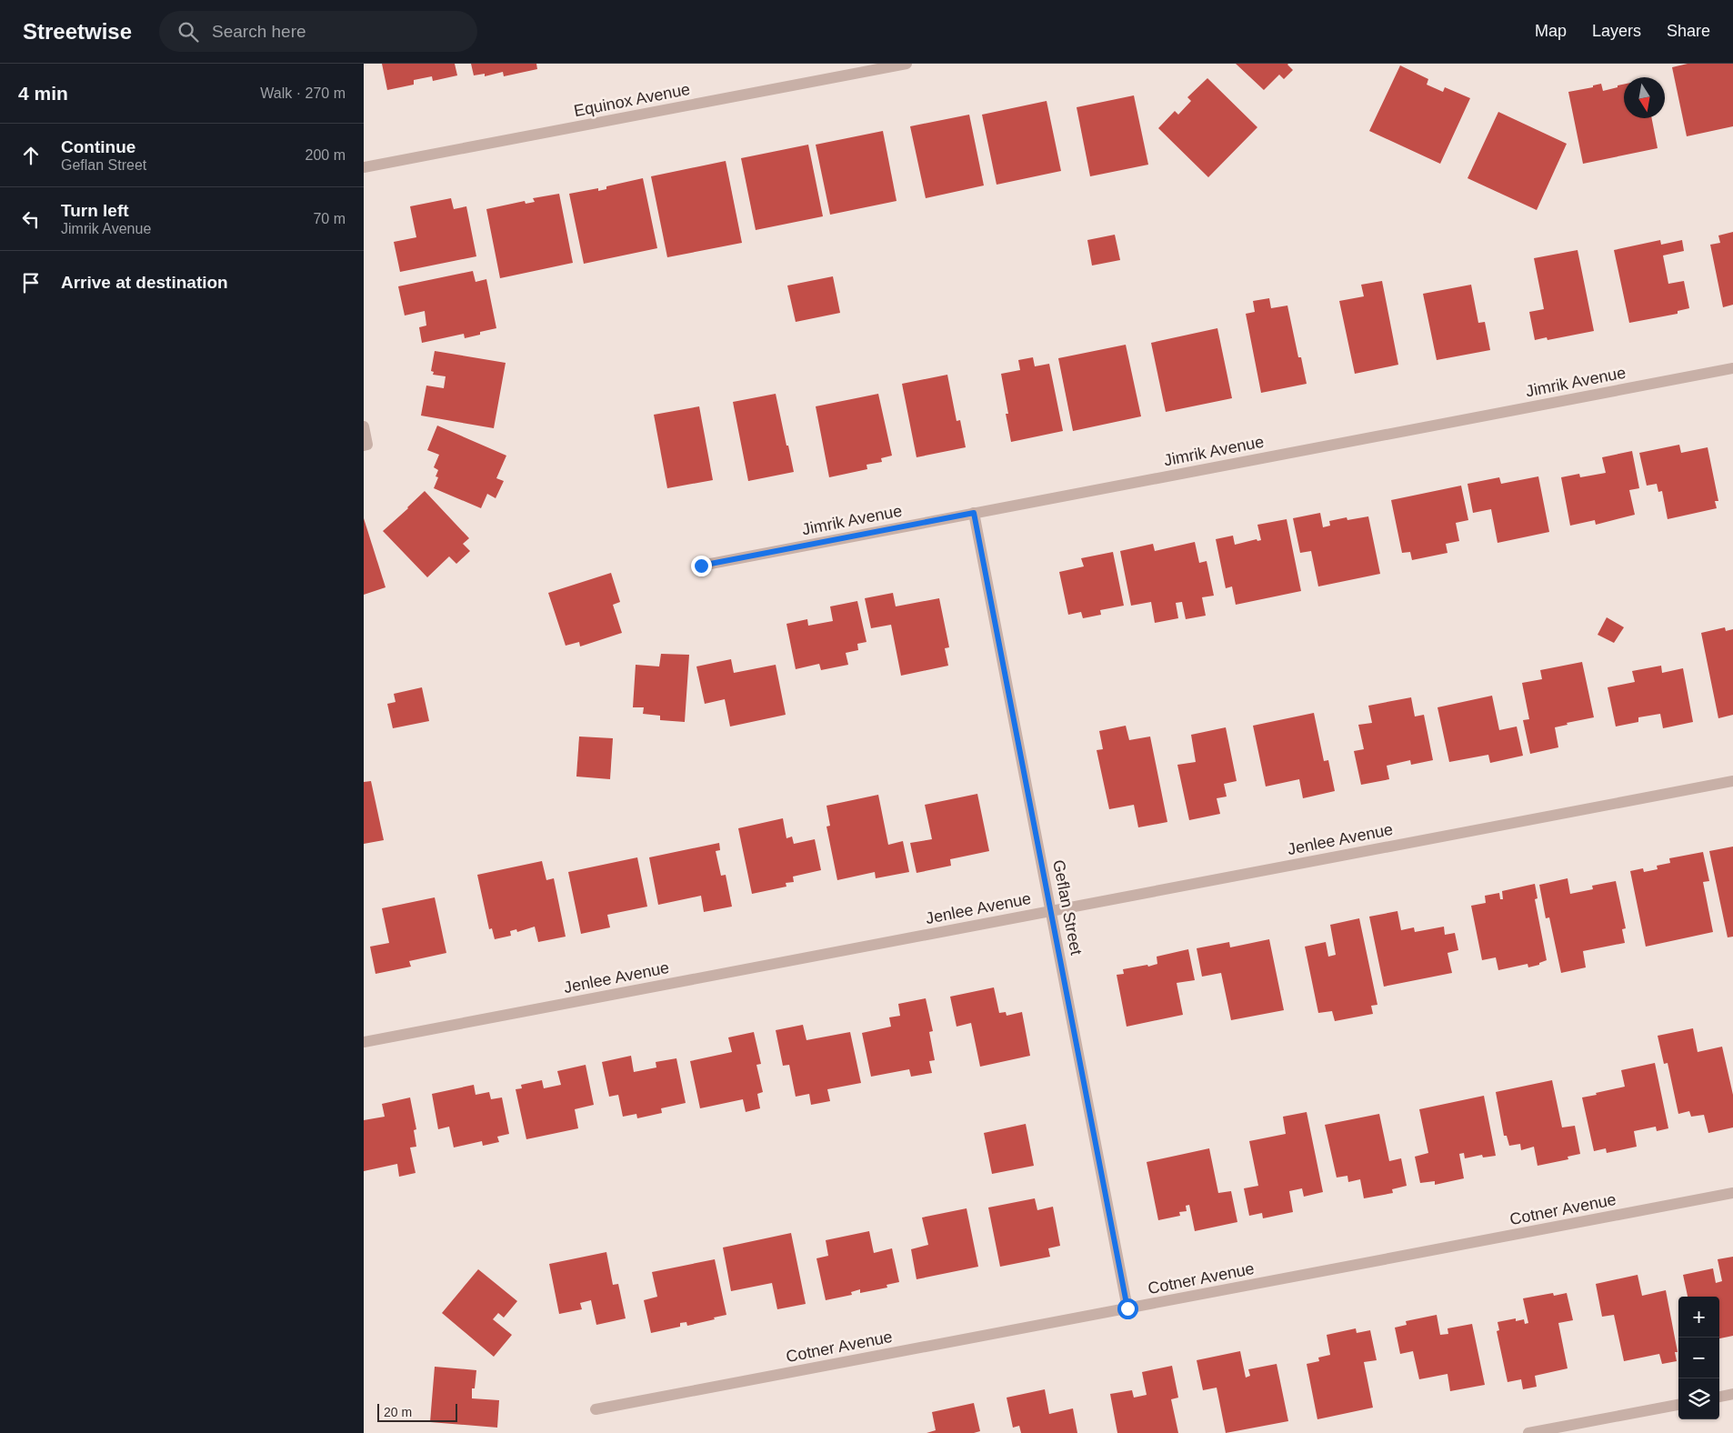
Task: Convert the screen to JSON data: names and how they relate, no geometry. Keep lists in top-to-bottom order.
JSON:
{
  "streets": {
    "street": [
      "Equinox Avenue",
      "Jimrik Avenue",
      "Jenlee Avenue",
      "Geflan Street",
      "Cotner Avenue"
    ]
  },
  "crossings": [
    ["Jimrik Avenue", "Geflan Street"],
    ["Jenlee Avenue", "Geflan Street"],
    ["Geflan Street", "Cotner Avenue"]
  ],
  "scale_bar": "20 m",
  "north": "bottom",
  "page": {
    "header": "Streetwise",
    "search": "Search here",
    "nav": ["Map", "Layers", "Share"],
    "heading": ["4 min", "Walk · 270 m"],
    "list": [
      ["Continue", "Geflan Street", "200 m"],
      ["Turn left", "Jimrik Avenue", "70 m"],
      "Arrive at destination"
    ],
    "map_buttons": ["+", "−"],
    "scale": "20 m"
  }
}
